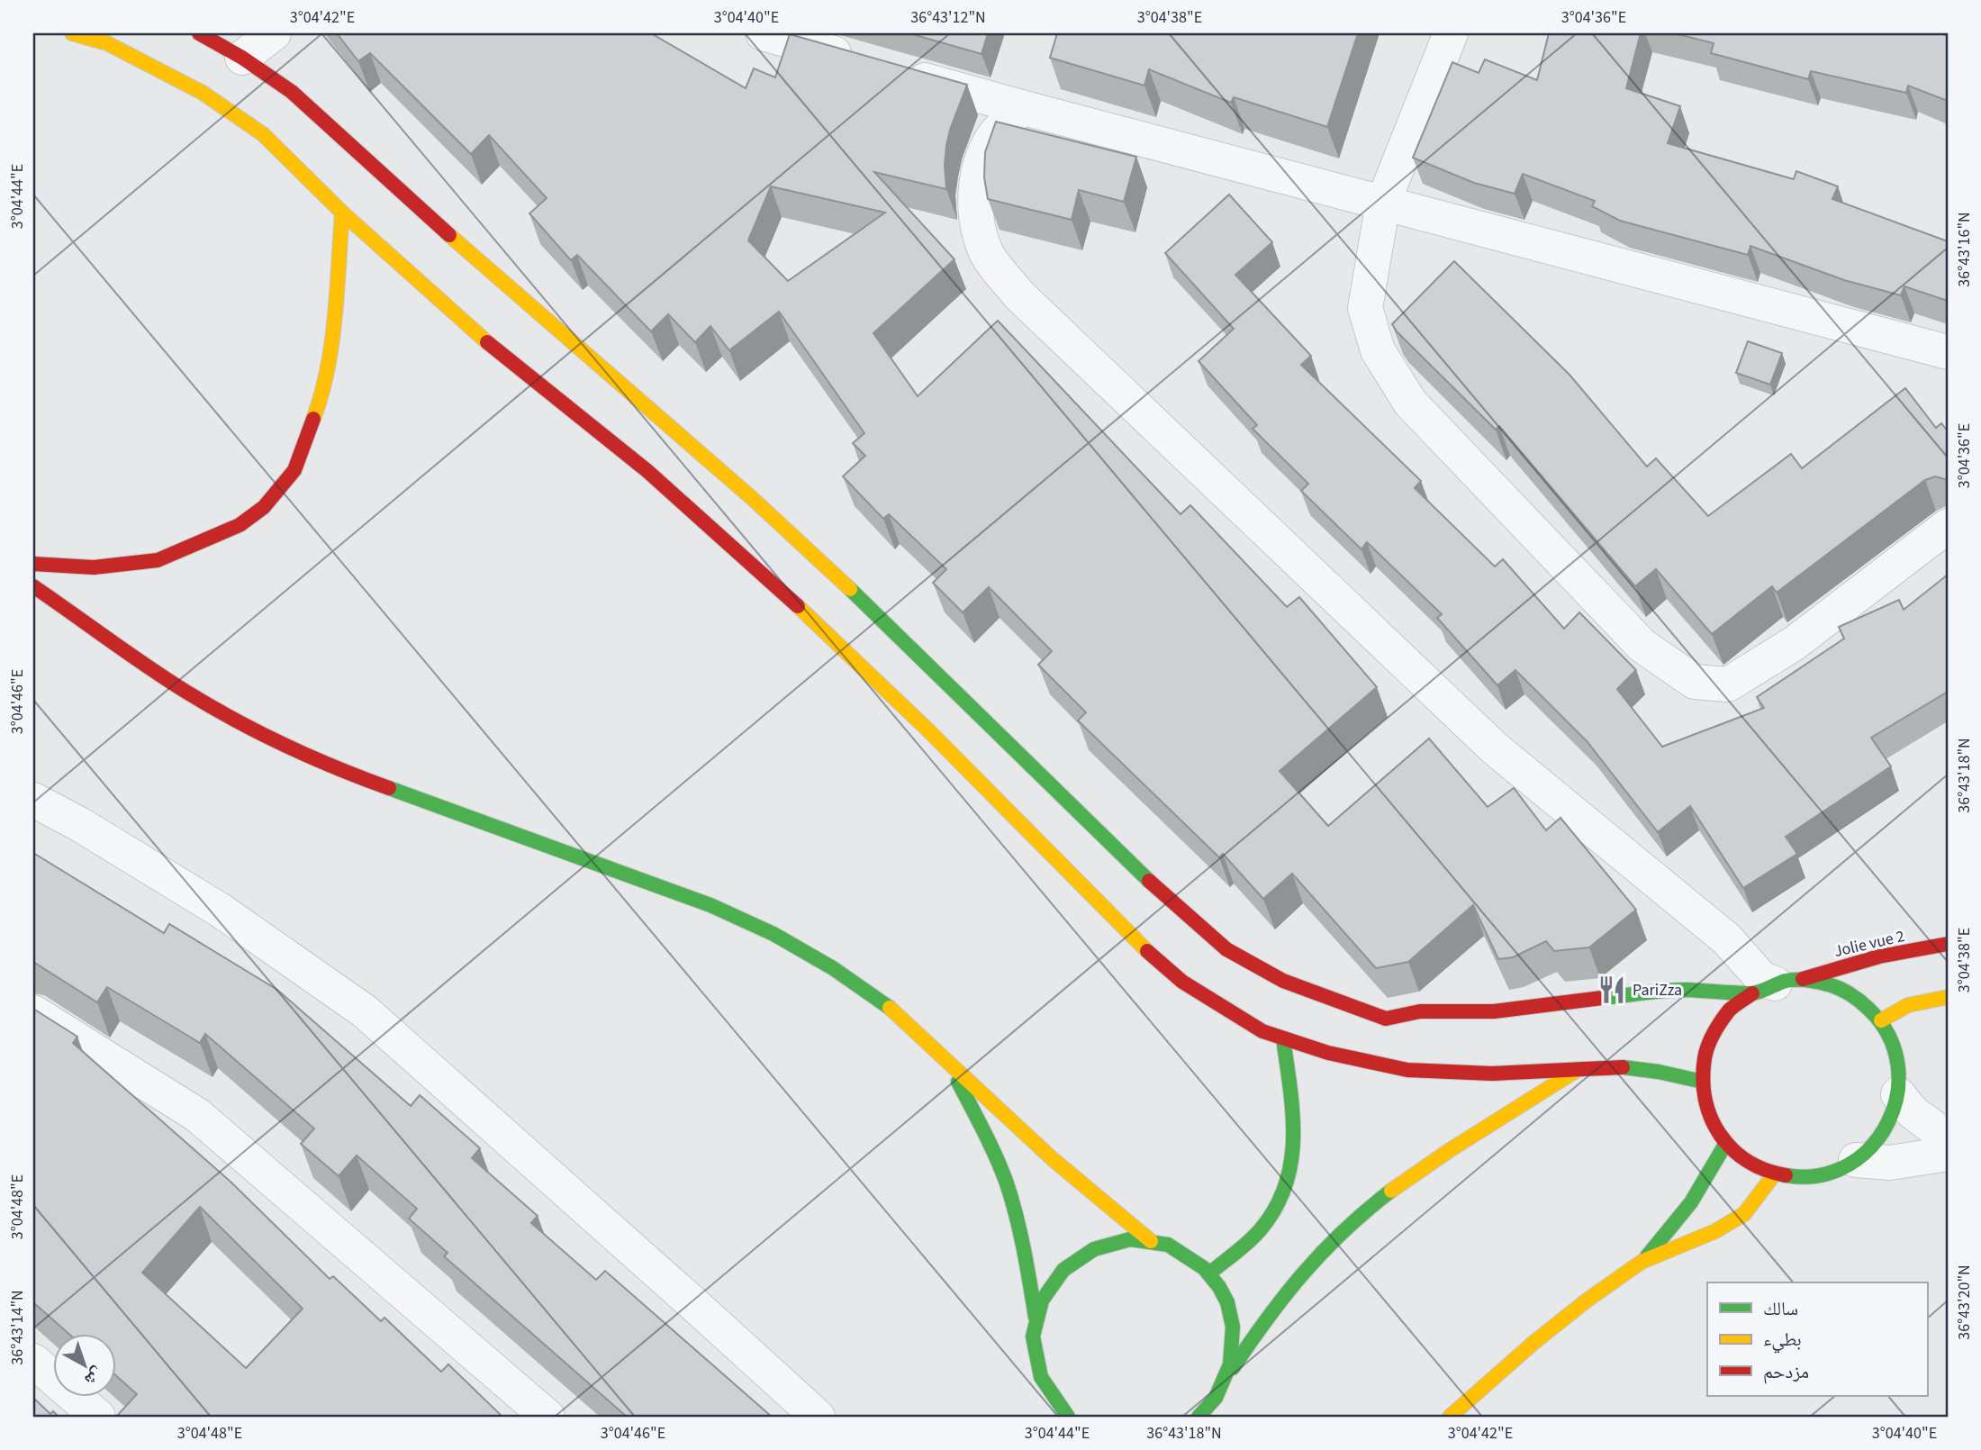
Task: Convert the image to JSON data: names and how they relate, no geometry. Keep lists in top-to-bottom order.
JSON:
{
  "streets": {
    "main road": ["Jolie vue 2"]
  },
  "places": {
    "restaurant": ["PariZza"]
  },
  "legend": ["سالك", "بطيء", "مزدحم"],
  "north": "bottom right",
  "coordinates": [
    "3°04'42\"E",
    "3°04'40\"E",
    "36°43'12\"N",
    "3°04'38\"E",
    "3°04'36\"E",
    "3°04'44\"E",
    "36°43'16\"N",
    "3°04'46\"E",
    "36°43'18\"N",
    "3°04'48\"E",
    "36°43'20\"N",
    "36°43'14\"N"
  ]
}
